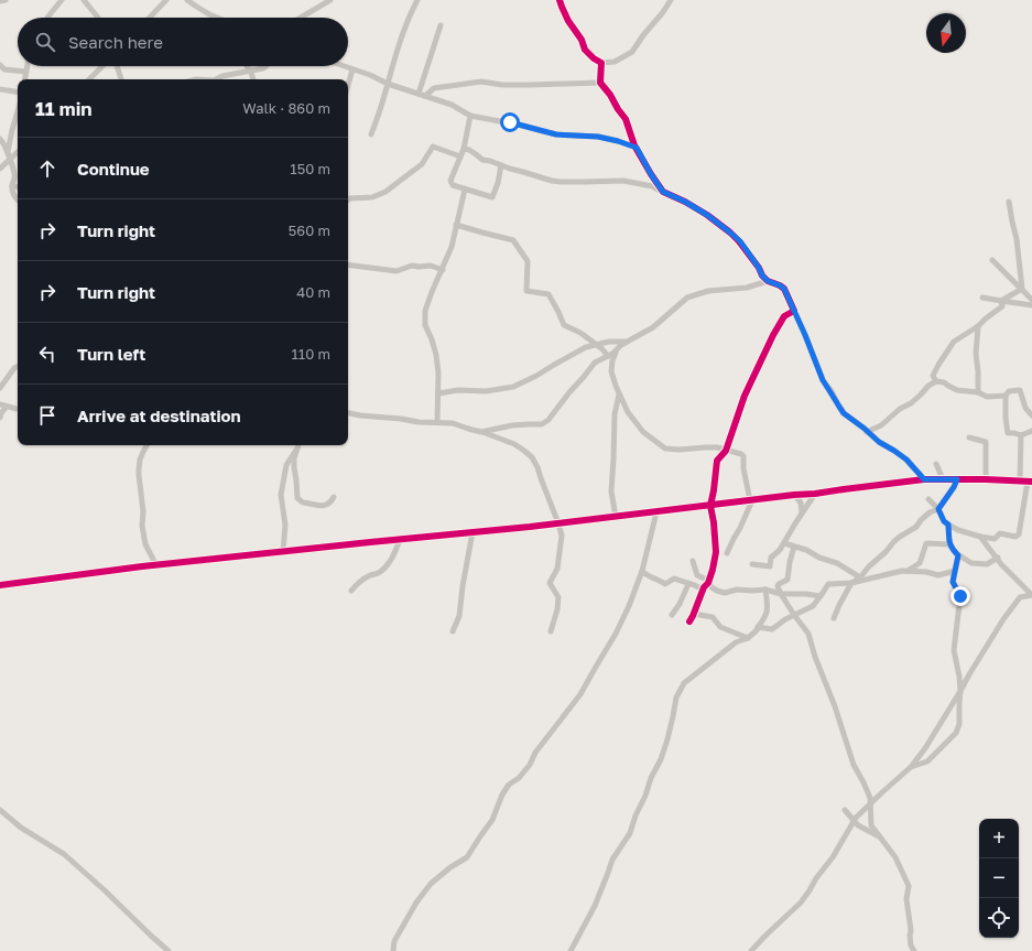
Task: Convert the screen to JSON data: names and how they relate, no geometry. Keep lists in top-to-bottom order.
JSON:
{
  "north": "bottom",
  "page": {
    "search": "Search here",
    "heading": ["11 min", "Walk · 860 m"],
    "list": [
      ["Continue", "150 m"],
      ["Turn right", "560 m"],
      ["Turn right", "40 m"],
      ["Turn left", "110 m"],
      "Arrive at destination"
    ],
    "map_buttons": ["+", "−"]
  }
}
